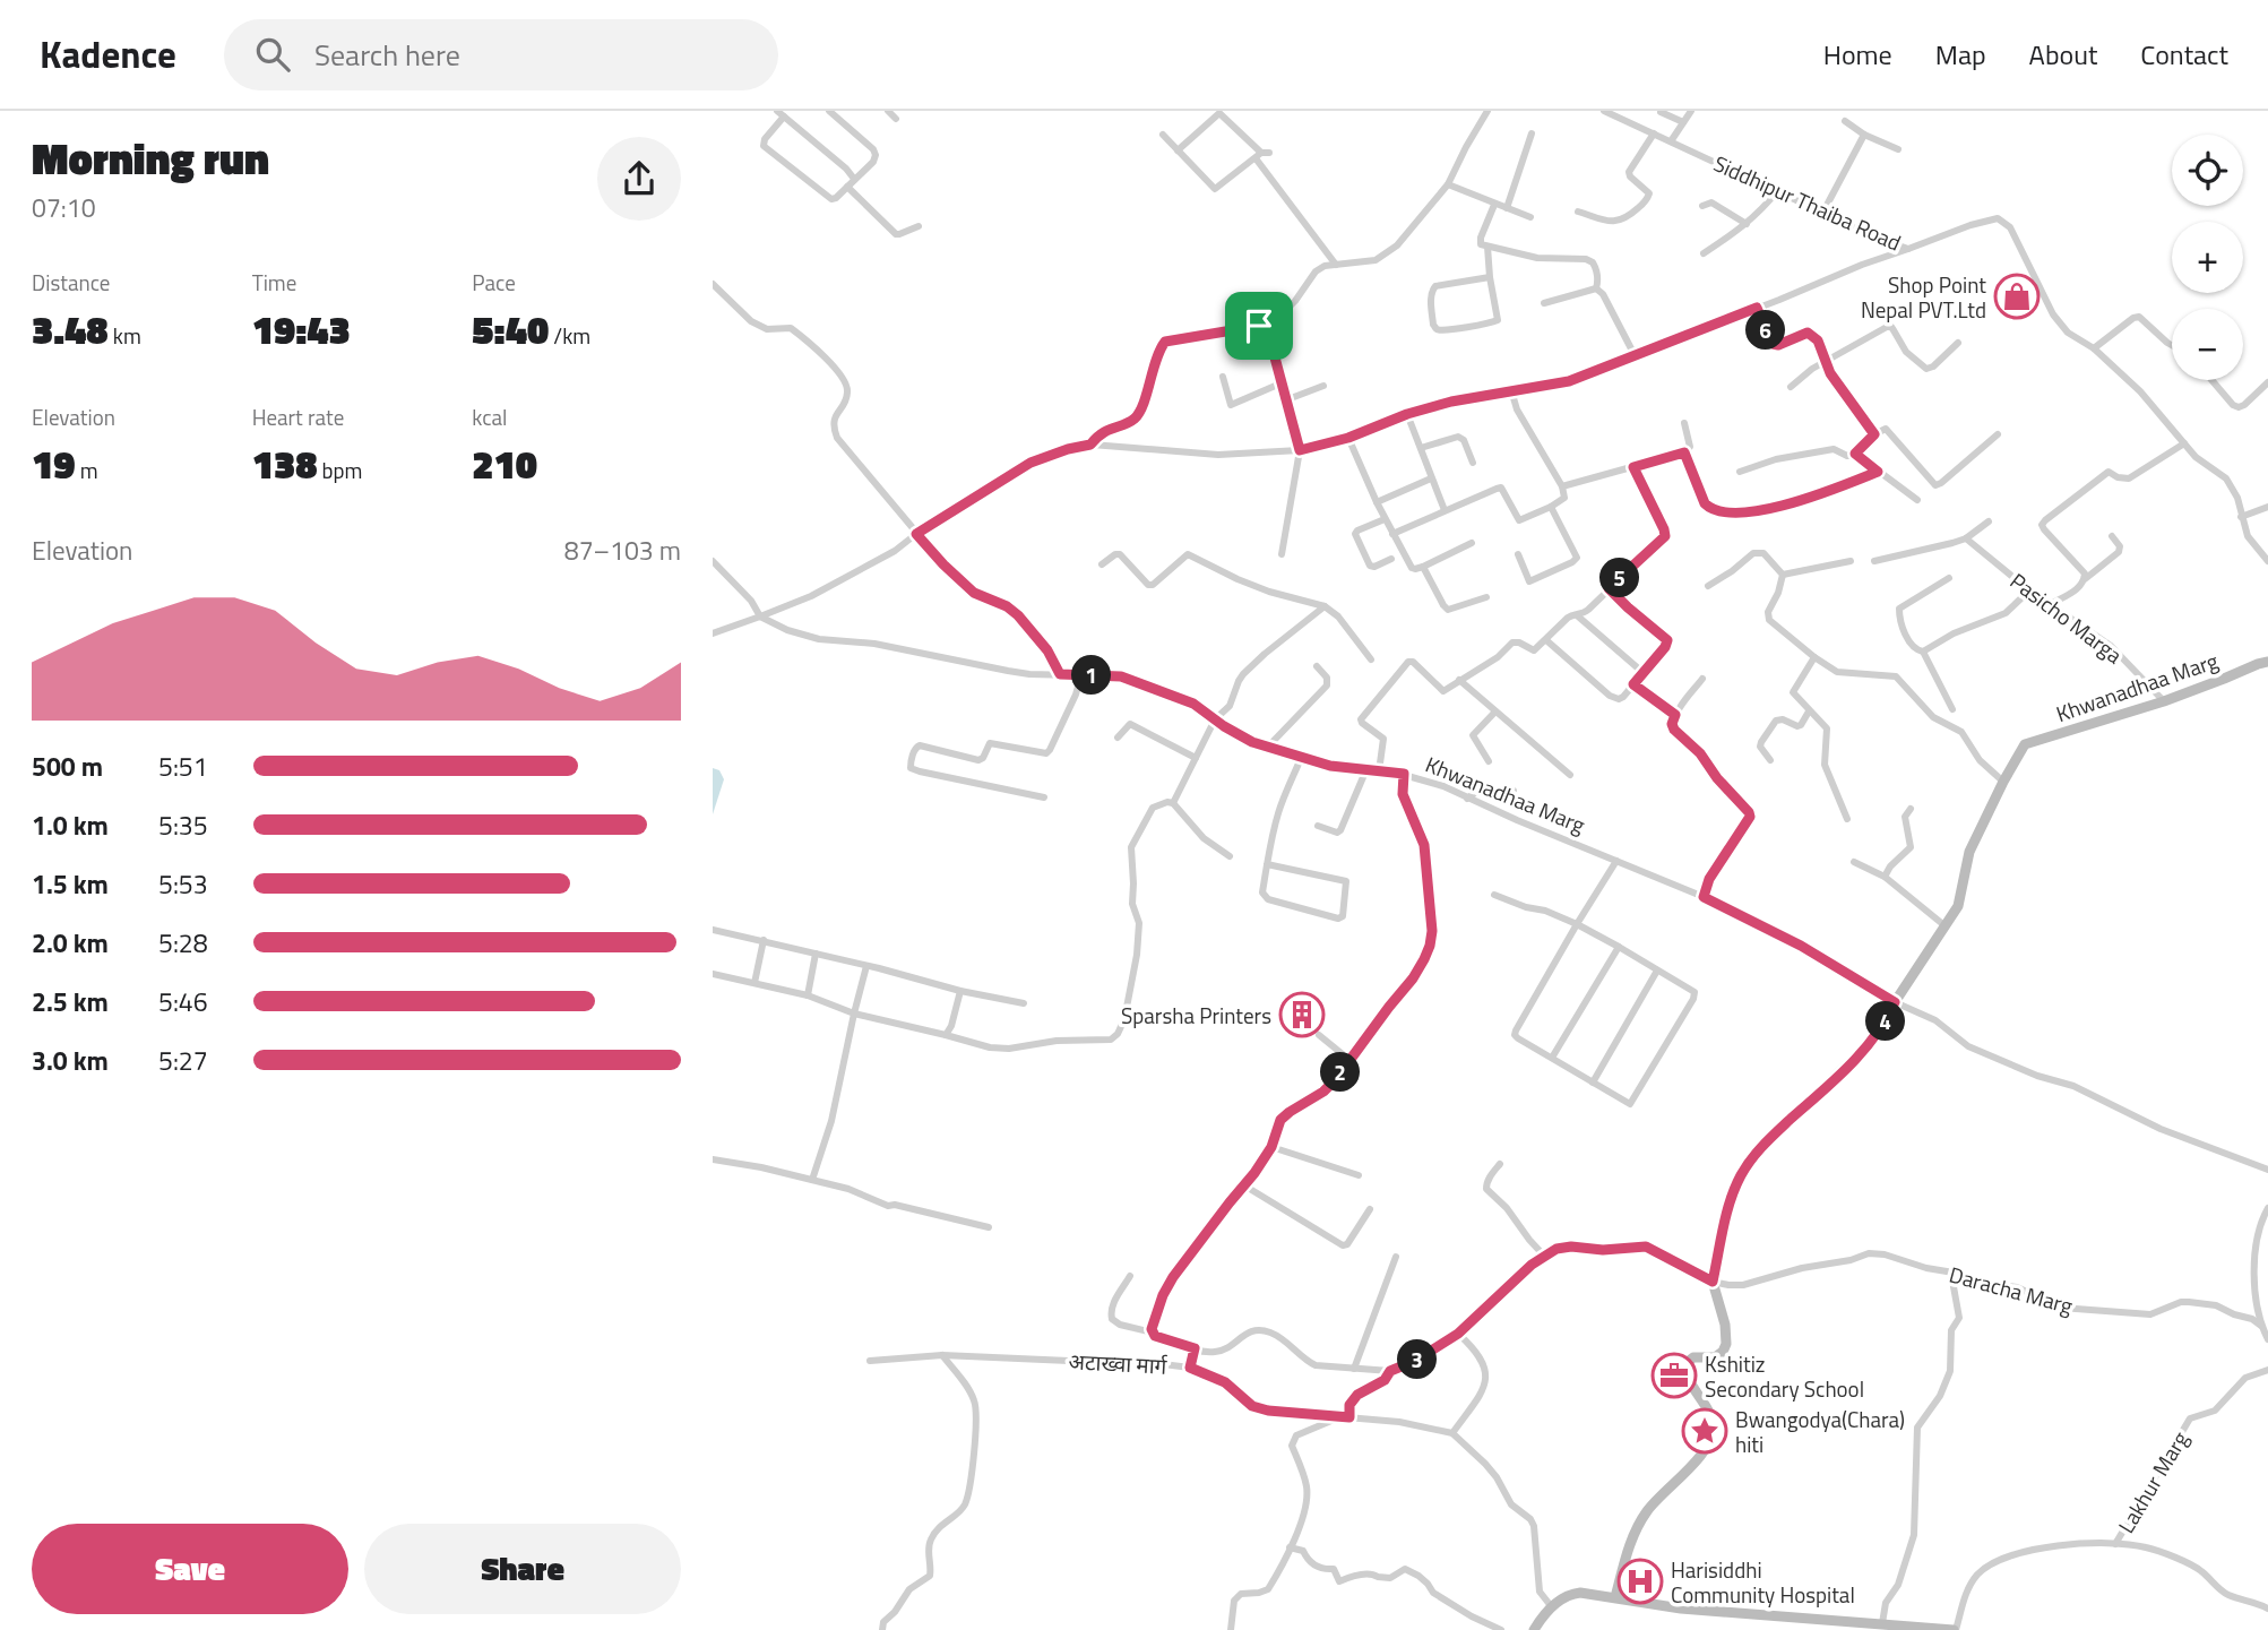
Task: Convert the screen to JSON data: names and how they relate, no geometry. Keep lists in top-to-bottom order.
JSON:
{
  "streets": {
    "street": [
      "Siddhipur Thaiba Road",
      "Pasicho Marga",
      "Khwanadhaa Marg",
      "Daracha Marg",
      "अटाख्वा मार्ग",
      "Lakhur Marg"
    ]
  },
  "crossings": [
    ["Pasicho Marga", "Khwanadhaa Marg"],
    ["Khwanadhaa Marg", "Daracha Marg"]
  ],
  "places": {
    "shop": ["Shop Point Nepal PVT.Ltd"],
    "building": ["Sparsha Printers"],
    "office": ["Kshitiz Secondary School"],
    "place": ["Bwangodya(Chara) hiti"],
    "hospital": ["Harisiddhi Community Hospital"]
  },
  "page": {
    "header": "Kadence",
    "search": "Search here",
    "nav": [
      "Home",
      "Map",
      "About",
      "Contact"
    ],
    "heading": ["Morning run", "07:10"],
    "map_buttons": ["+", "−"],
    "stats": [
      ["Distance", "3.48 km"],
      ["Time", "19:43"],
      ["Pace", "5:40 /km"],
      ["Elevation", "19 m"],
      ["Heart rate", "138 bpm"],
      ["kcal", "210"]
    ],
    "pins": [
      "6",
      "5",
      "1",
      "4",
      "2",
      "3"
    ],
    "chart": ["Elevation", "87–103 m"],
    "list": [
      {
        "name": "500 m",
        "note": "5:51"
      },
      {
        "name": "1.0 km",
        "note": "5:35"
      },
      {
        "name": "1.5 km",
        "note": "5:53"
      },
      {
        "name": "2.0 km",
        "note": "5:28"
      },
      {
        "name": "2.5 km",
        "note": "5:46"
      },
      {
        "name": "3.0 km",
        "note": "5:27"
      }
    ],
    "buttons": ["Save", "Share"]
  }
}
